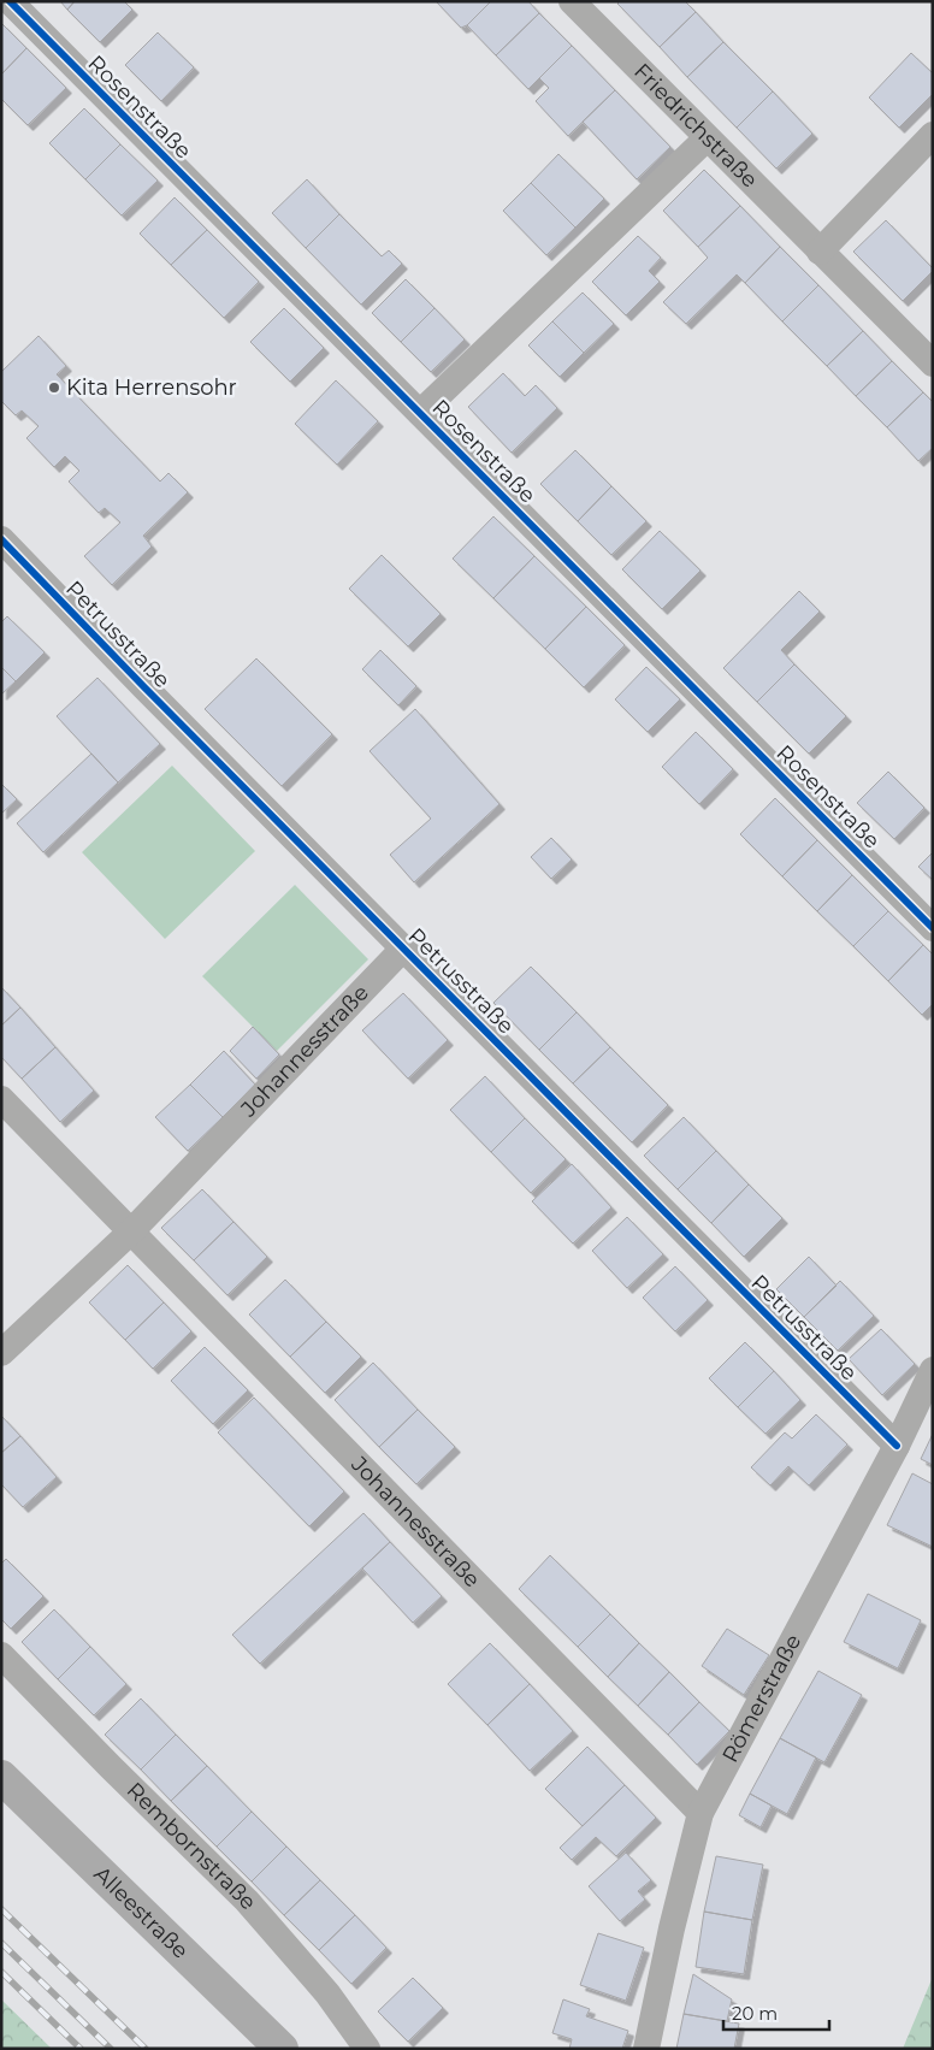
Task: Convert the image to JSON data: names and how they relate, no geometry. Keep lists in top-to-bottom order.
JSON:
{
  "streets": {
    "street": [
      "Rosenstraße",
      "Friedrichstraße",
      "Petrusstraße",
      "Johannesstraße",
      "Römerstraße",
      "Rembornstraße",
      "Alleestraße"
    ]
  },
  "crossings": [
    ["Rosenstraße", "Friedrichstraße"],
    ["Petrusstraße", "Johannesstraße"],
    ["Petrusstraße", "Römerstraße"],
    ["Johannesstraße", "Römerstraße"]
  ],
  "places": ["Kita Herrensohr"],
  "scale_bar": "20 m"
}
